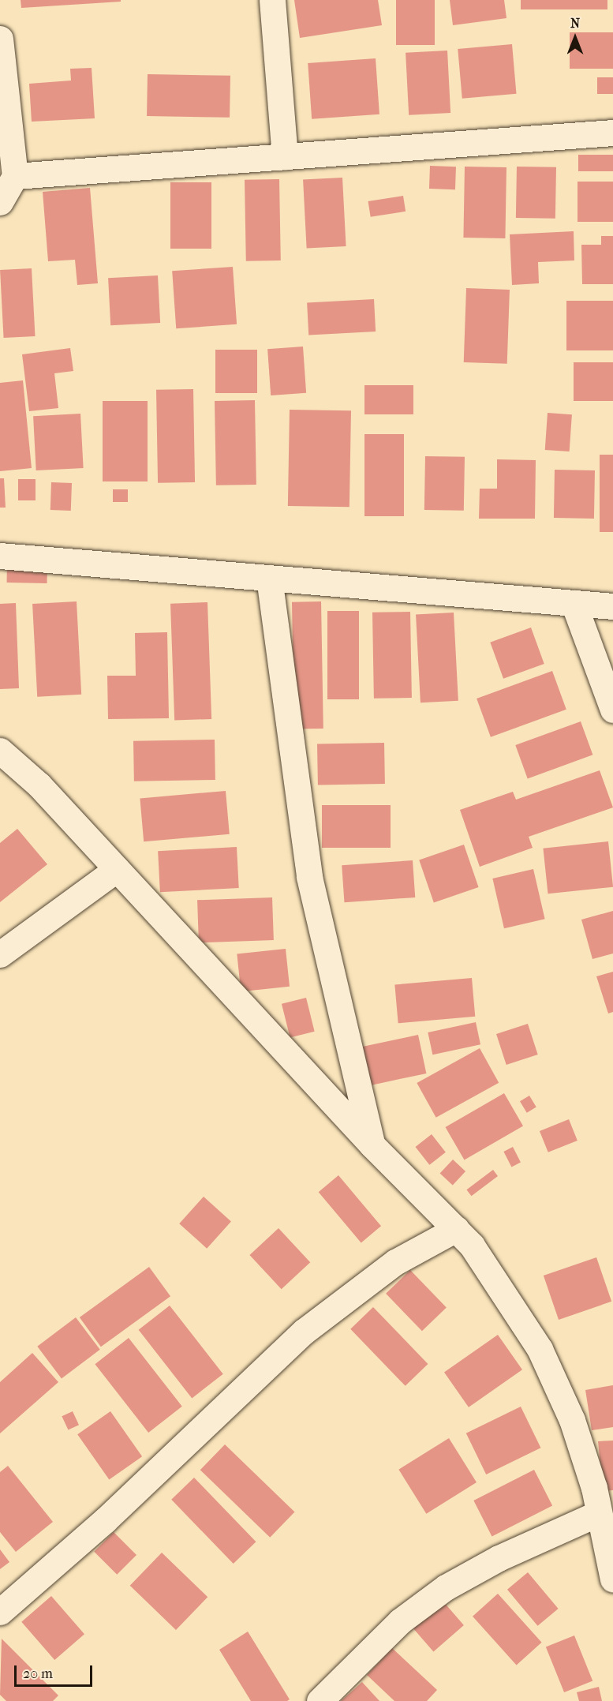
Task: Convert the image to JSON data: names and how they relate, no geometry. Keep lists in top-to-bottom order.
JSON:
{
  "scale_bar": "20 m",
  "north": "top"
}
